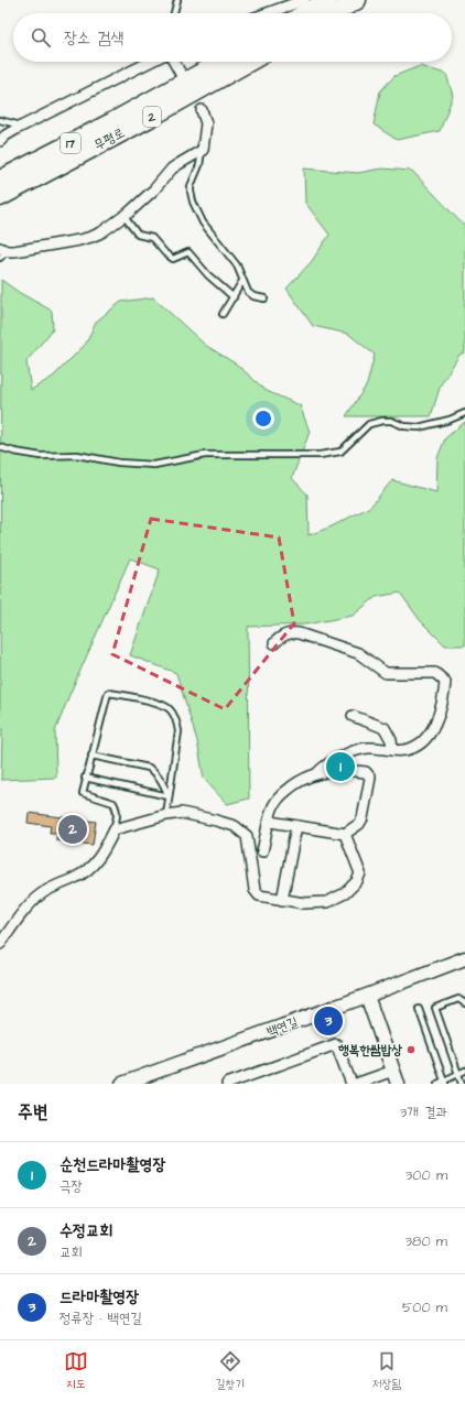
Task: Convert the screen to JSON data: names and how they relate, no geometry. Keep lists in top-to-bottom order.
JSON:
{
  "streets": {
    "highway": ["2", "무평로"],
    "street": ["백연길"]
  },
  "crossings": [
    ["2", "무평로"]
  ],
  "places": ["행복한쌈밥상"],
  "page": {
    "search": "장소 검색",
    "pins": ["1", "2", "3"],
    "heading": ["주변", "3개 결과"],
    "list": [
      {
        "mark": "1",
        "name": "순천드라마촬영장",
        "note": "극장",
        "value": "300 m"
      },
      {
        "mark": "2",
        "name": "수정교회",
        "note": "교회",
        "value": "380 m"
      },
      {
        "mark": "3",
        "name": "드라마촬영장",
        "note": "정류장 · 백연길",
        "value": "500 m"
      }
    ],
    "nav": ["지도", "길찾기", "저장됨"]
  }
}
